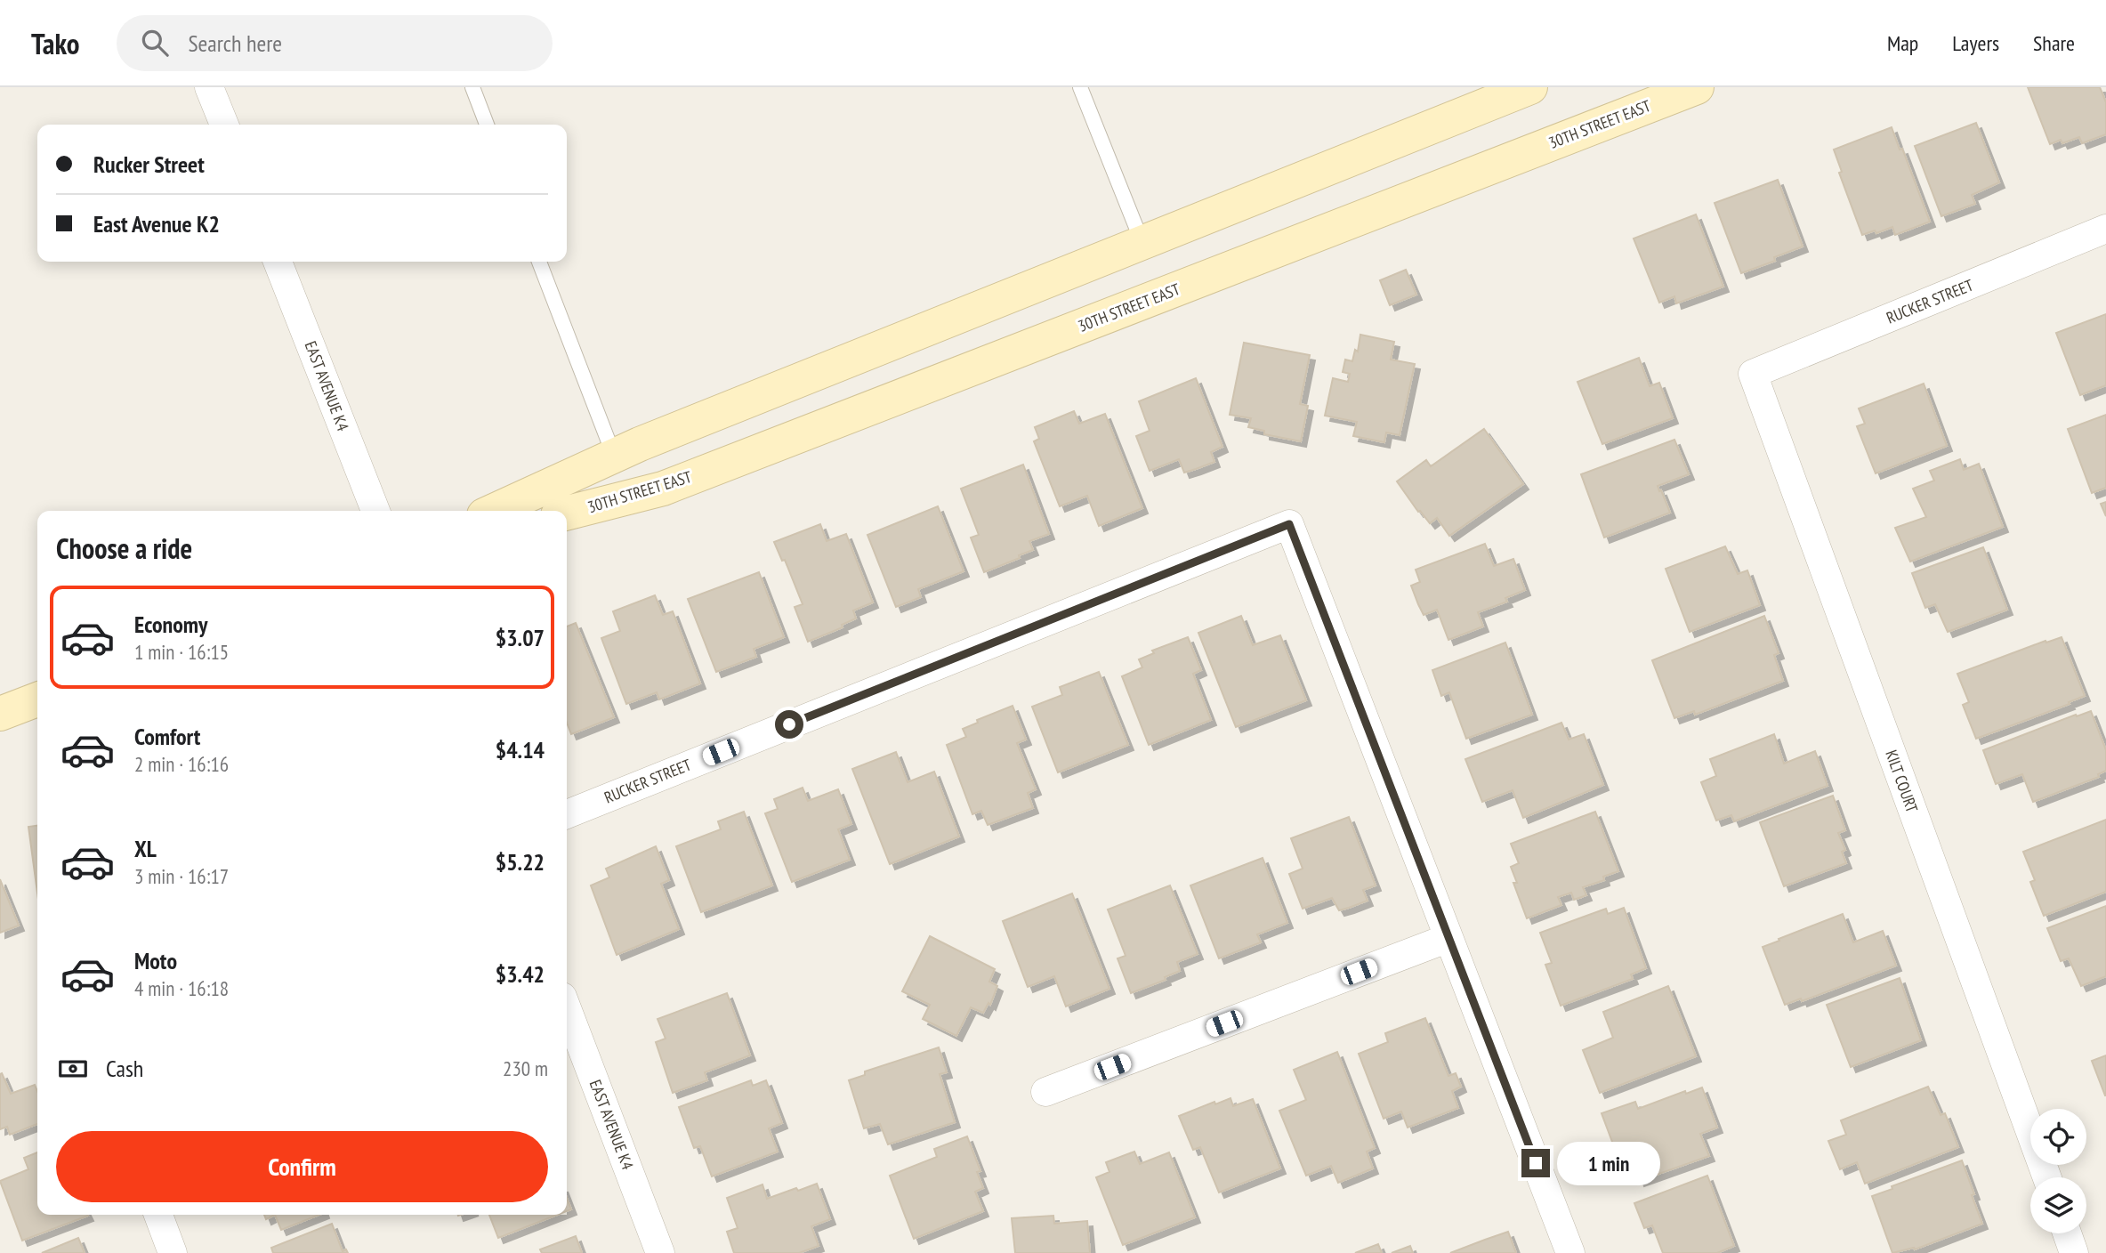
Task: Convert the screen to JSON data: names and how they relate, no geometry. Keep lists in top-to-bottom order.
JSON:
{
  "streets": {
    "main road": ["30TH STREET EAST"],
    "street": ["RUCKER STREET", "EAST AVENUE K4", "KILT COURT"]
  },
  "crossings": [
    ["RUCKER STREET", "KILT COURT"]
  ],
  "page": {
    "header": "Tako",
    "search": "Search here",
    "nav": ["Map", "Layers", "Share"],
    "banner": ["Rucker Street", "East Avenue K2"],
    "heading": "Choose a ride",
    "list": [
      {
        "name": "Economy",
        "note": "1 min · 16:15",
        "value": "$3.07"
      },
      {
        "name": "Comfort",
        "note": "2 min · 16:16",
        "value": "$4.14"
      },
      {
        "name": "XL",
        "note": "3 min · 16:17",
        "value": "$5.22"
      },
      {
        "name": "Moto",
        "note": "4 min · 16:18",
        "value": "$3.42"
      }
    ],
    "pay": ["Cash", "230 m"],
    "buttons": "Confirm",
    "bubble": "1 min"
  }
}
